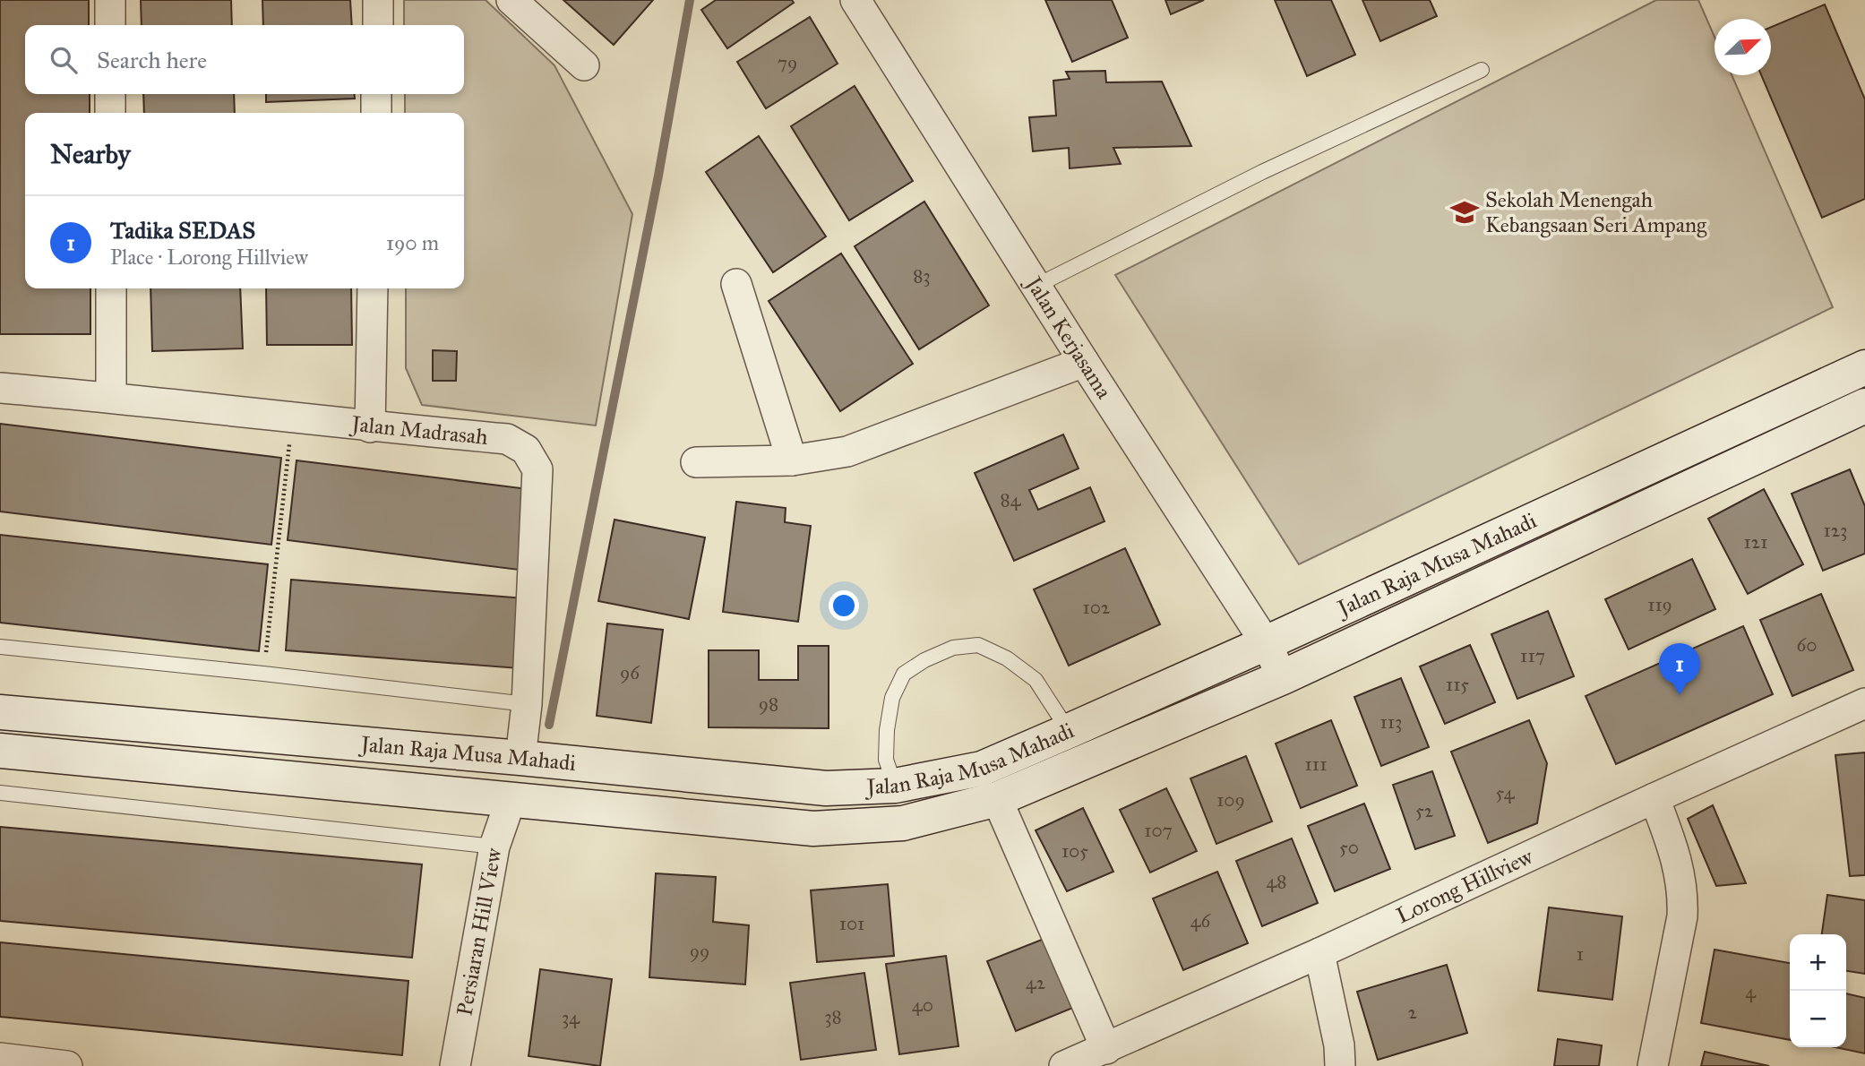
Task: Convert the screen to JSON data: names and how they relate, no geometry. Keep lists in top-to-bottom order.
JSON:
{
  "streets": {
    "main road": ["Jalan Raja Musa Mahadi"],
    "street": [
      "Jalan Kerjasama",
      "Jalan Madrasah",
      "Lorong Hillview",
      "Persiaran Hill View"
    ]
  },
  "crossings": [
    ["Jalan Kerjasama", "Jalan Raja Musa Mahadi"],
    ["Jalan Madrasah", "Jalan Raja Musa Mahadi"],
    ["Jalan Raja Musa Mahadi", "Persiaran Hill View"]
  ],
  "places": {
    "school or university": ["Sekolah Menengah Kebangsaan Seri Ampang"]
  },
  "house_numbers": [
    "79",
    "83",
    "84",
    "123",
    "121",
    "119",
    "102",
    "60",
    "117",
    "96",
    "115",
    "98",
    "113",
    "111",
    "54",
    "109",
    "52",
    "107",
    "50",
    "105",
    "48",
    "46",
    "101",
    "99",
    "1",
    "42",
    "4",
    "40",
    "2",
    "38",
    "34"
  ],
  "north": "top right",
  "page": {
    "search": "Search here",
    "heading": "Nearby",
    "list": [
      {
        "mark": "1",
        "name": "Tadika SEDAS",
        "note": "Place · Lorong Hillview",
        "value": "190 m"
      }
    ],
    "pins": "1",
    "map_buttons": ["+", "−"]
  }
}
